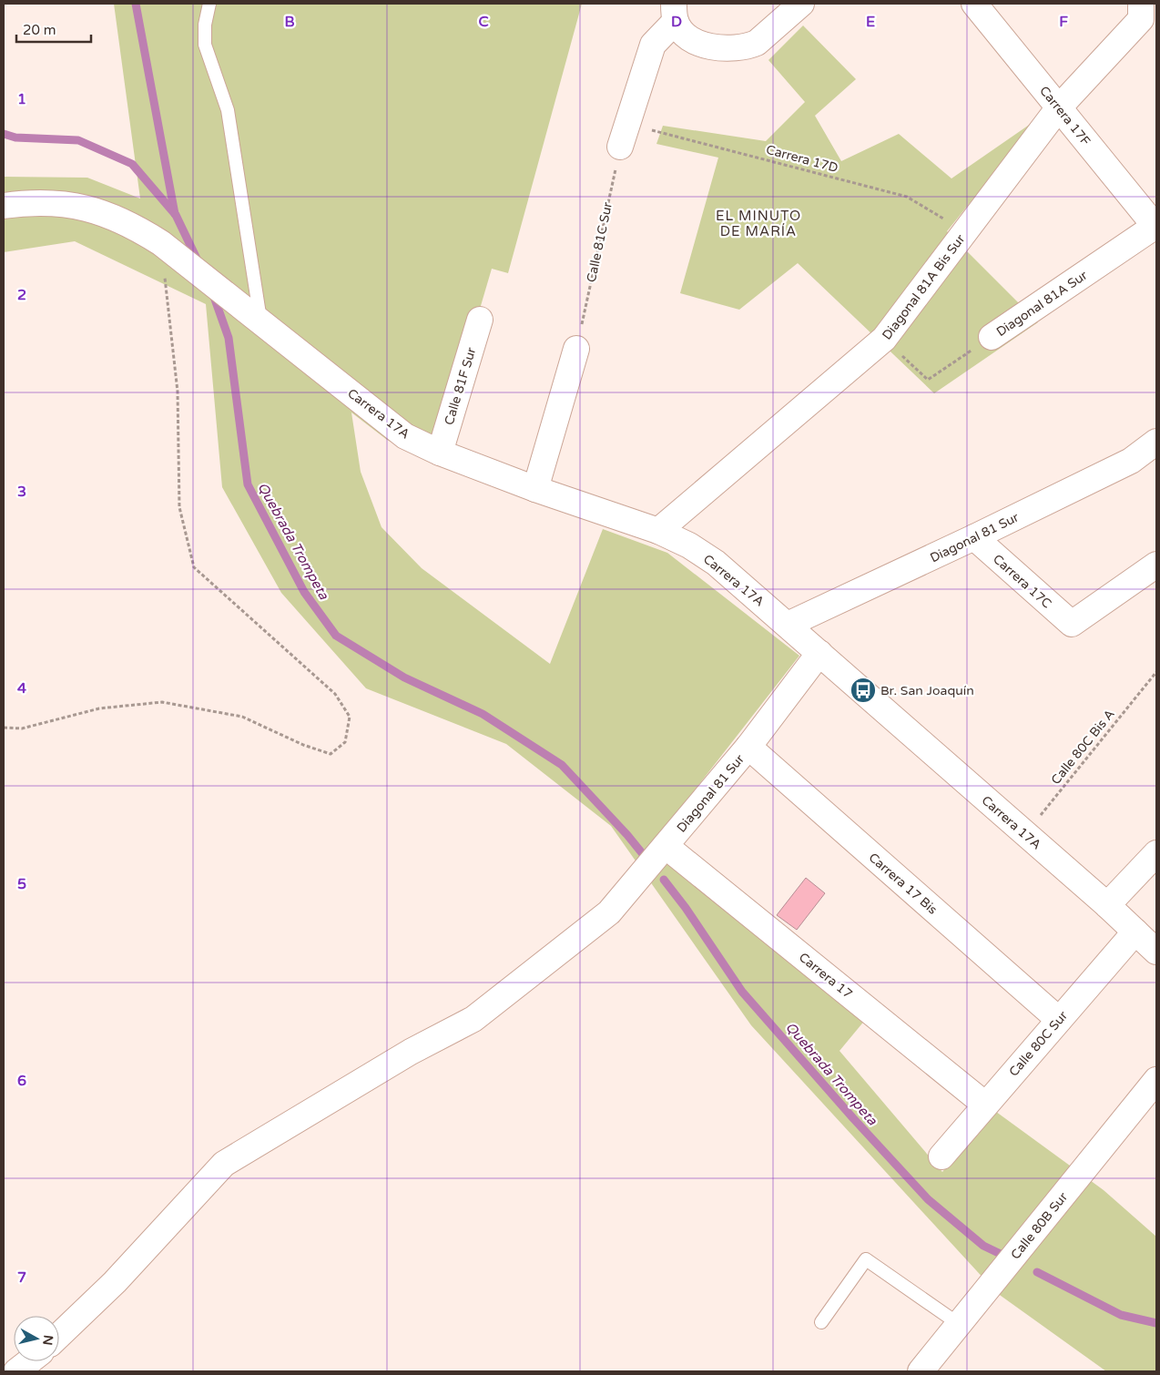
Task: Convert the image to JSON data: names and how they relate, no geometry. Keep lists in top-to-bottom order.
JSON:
{
  "streets": {
    "street": [
      "Carrera 17F",
      "Diagonal 81A Bis Sur",
      "Diagonal 81A Sur",
      "Calle 81F Sur",
      "Carrera 17A",
      "Diagonal 81 Sur",
      "Carrera 17C",
      "Carrera 17 Bis",
      "Carrera 17",
      "Calle 80C Sur",
      "Calle 80B Sur"
    ],
    "path": ["Carrera 17D", "Calle 81C Sur", "Calle 80C Bis A"]
  },
  "crossings": [
    ["Carrera 17F", "Diagonal 81A Bis Sur"],
    ["Carrera 17F", "Diagonal 81A Sur"],
    ["Carrera 17D", "Diagonal 81A Bis Sur"],
    ["Diagonal 81A Bis Sur", "Diagonal 81A Sur"],
    ["Diagonal 81A Bis Sur", "Carrera 17A"],
    ["Calle 81F Sur", "Carrera 17A"],
    ["Carrera 17A", "Diagonal 81 Sur"],
    ["Carrera 17A", "Calle 80C Bis A"],
    ["Carrera 17A", "Calle 80C Sur"],
    ["Diagonal 81 Sur", "Carrera 17C"],
    ["Diagonal 81 Sur", "Carrera 17 Bis"],
    ["Diagonal 81 Sur", "Carrera 17"],
    ["Carrera 17 Bis", "Calle 80C Sur"],
    ["Carrera 17", "Calle 80C Sur"]
  ],
  "districts": ["EL MINUTO DE MARÍA"],
  "water": ["Quebrada Trompeta"],
  "places": {
    "bus stop": ["Br. San Joaquín"]
  },
  "scale_bar": "20 m",
  "north": "right",
  "grid": {
    "columns": [
      "B",
      "C",
      "D",
      "E",
      "F"
    ],
    "rows": [
      "1",
      "2",
      "3",
      "4",
      "5",
      "6",
      "7"
    ]
  }
}
